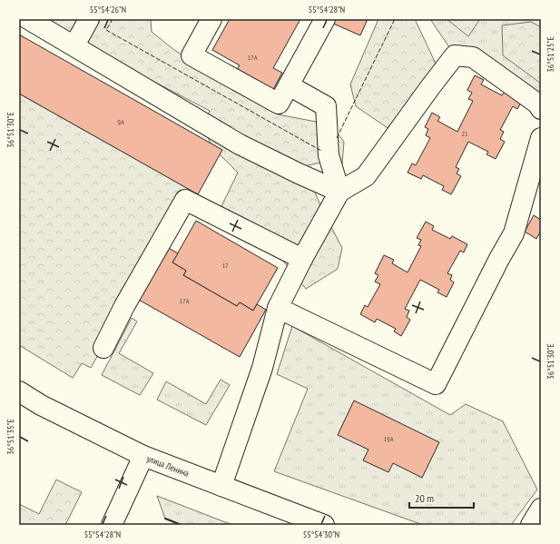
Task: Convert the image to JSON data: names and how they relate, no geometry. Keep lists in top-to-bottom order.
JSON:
{
  "streets": {
    "main road": ["улица Ленина"]
  },
  "house_numbers": [
    "17А",
    "9А",
    "21",
    "17",
    "17А",
    "19А"
  ],
  "scale_bar": "20 m",
  "coordinates": [
    "55°54'26\"N",
    "55°54'28\"N",
    "36°51'25\"E",
    "36°51'30\"E",
    "36°51'35\"E",
    "55°54'30\"N"
  ]
}
